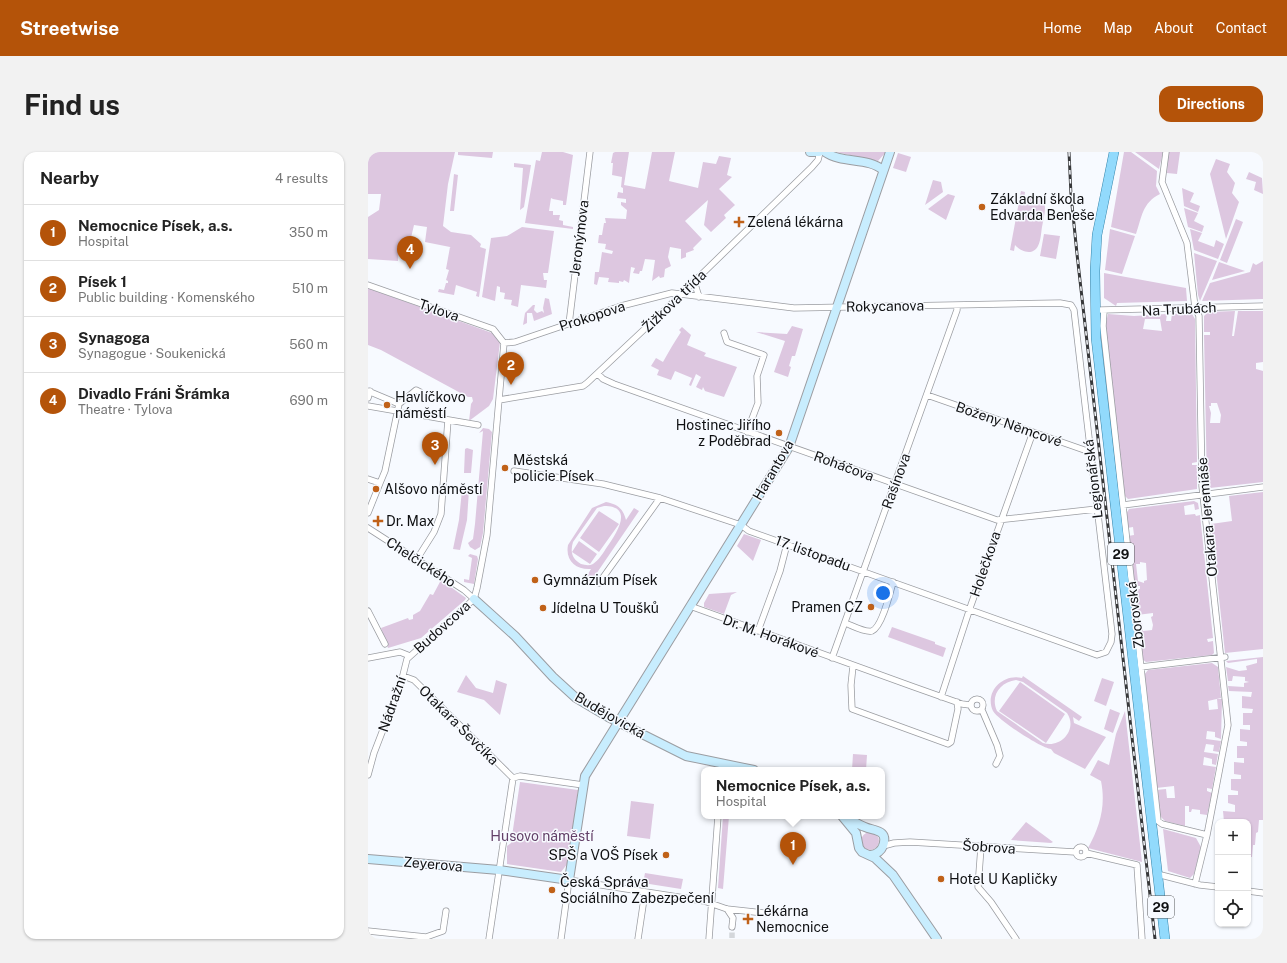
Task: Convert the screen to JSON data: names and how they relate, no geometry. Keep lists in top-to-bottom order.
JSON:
{
  "streets": {
    "main road": ["29"],
    "street": [
      "Jeronýmova",
      "Žižkova třída",
      "Rokycanova",
      "Na Trubách",
      "Tylova",
      "Prokopova",
      "Boženy Němcové",
      "Roháčova",
      "Harantova",
      "Legionářská",
      "Rašínova",
      "Otakara Jeremiáše",
      "17. listopadu",
      "Chelčického",
      "Holečkova",
      "Zborovská",
      "Budovcova",
      "Dr. M. Horákové",
      "Nádražní",
      "Budějovická",
      "Otakara Ševčíka",
      "Šobrova",
      "Zeyerova"
    ]
  },
  "crossings": [
    ["Jeronýmova", "Prokopova"],
    ["Žižkova třída", "Rokycanova"],
    ["Žižkova třída", "Prokopova"],
    ["Žižkova třída", "Roháčova"],
    ["Rokycanova", "Prokopova"],
    ["Rokycanova", "Harantova"],
    ["Rokycanova", "Legionářská"],
    ["Rokycanova", "Rašínova"],
    ["Na Trubách", "Otakara Jeremiáše"],
    ["Na Trubách", "29"],
    ["Na Trubách", "Zborovská"],
    ["Tylova", "Prokopova"],
    ["Boženy Němcové", "Legionářská"],
    ["Boženy Němcové", "Rašínova"],
    ["Boženy Němcové", "Holečkova"],
    ["Roháčova", "Harantova"],
    ["Roháčova", "Legionářská"],
    ["Roháčova", "Rašínova"],
    ["Roháčova", "Holečkova"],
    ["Harantova", "17. listopadu"],
    ["Harantova", "Dr. M. Horákové"],
    ["Harantova", "Budějovická"],
    ["Harantova", "Zeyerova"],
    ["Legionářská", "17. listopadu"],
    ["Rašínova", "17. listopadu"],
    ["Rašínova", "Dr. M. Horákové"],
    ["Otakara Jeremiáše", "Zborovská"],
    ["17. listopadu", "Holečkova"],
    ["29", "Zborovská"],
    ["Chelčického", "Budovcova"],
    ["Chelčického", "Budějovická"],
    ["Holečkova", "Dr. M. Horákové"],
    ["Budovcova", "Nádražní"],
    ["Budovcova", "Budějovická"],
    ["Nádražní", "Otakara Ševčíka"]
  ],
  "parks": ["Husovo náměstí"],
  "places": {
    "other": [
      "Základní škola Edvarda Beneše",
      "Havlíčkovo náměstí",
      "Hostinec Jiřího z Poděbrad",
      "Městská policie Písek",
      "Alšovo náměstí",
      "Gymnázium Písek",
      "Pramen CZ",
      "Jídelna U Toušků",
      "SPŠ a VOŠ Písek",
      "Hotel U Kapličky",
      "Česká Správa Sociálního Zabezpečení"
    ],
    "health": ["Zelená lékárna", "Dr. Max", "Lékárna Nemocnice"]
  },
  "page": {
    "header": "Streetwise",
    "nav": [
      "Home",
      "Map",
      "About",
      "Contact"
    ],
    "buttons": "Directions",
    "title": "Find us",
    "heading": ["Nearby", "4 results"],
    "list": [
      {
        "mark": "1",
        "name": "Nemocnice Písek, a.s.",
        "note": "Hospital",
        "value": "350 m"
      },
      {
        "mark": "2",
        "name": "Písek 1",
        "note": "Public building · Komenského",
        "value": "510 m"
      },
      {
        "mark": "3",
        "name": "Synagoga",
        "note": "Synagogue · Soukenická",
        "value": "560 m"
      },
      {
        "mark": "4",
        "name": "Divadlo Fráni Šrámka",
        "note": "Theatre · Tylova",
        "value": "690 m"
      }
    ],
    "pins": [
      "4",
      "2",
      "3",
      "1"
    ],
    "popup": ["Nemocnice Písek, a.s.", "Hospital"],
    "map_buttons": ["+", "−"]
  }
}
